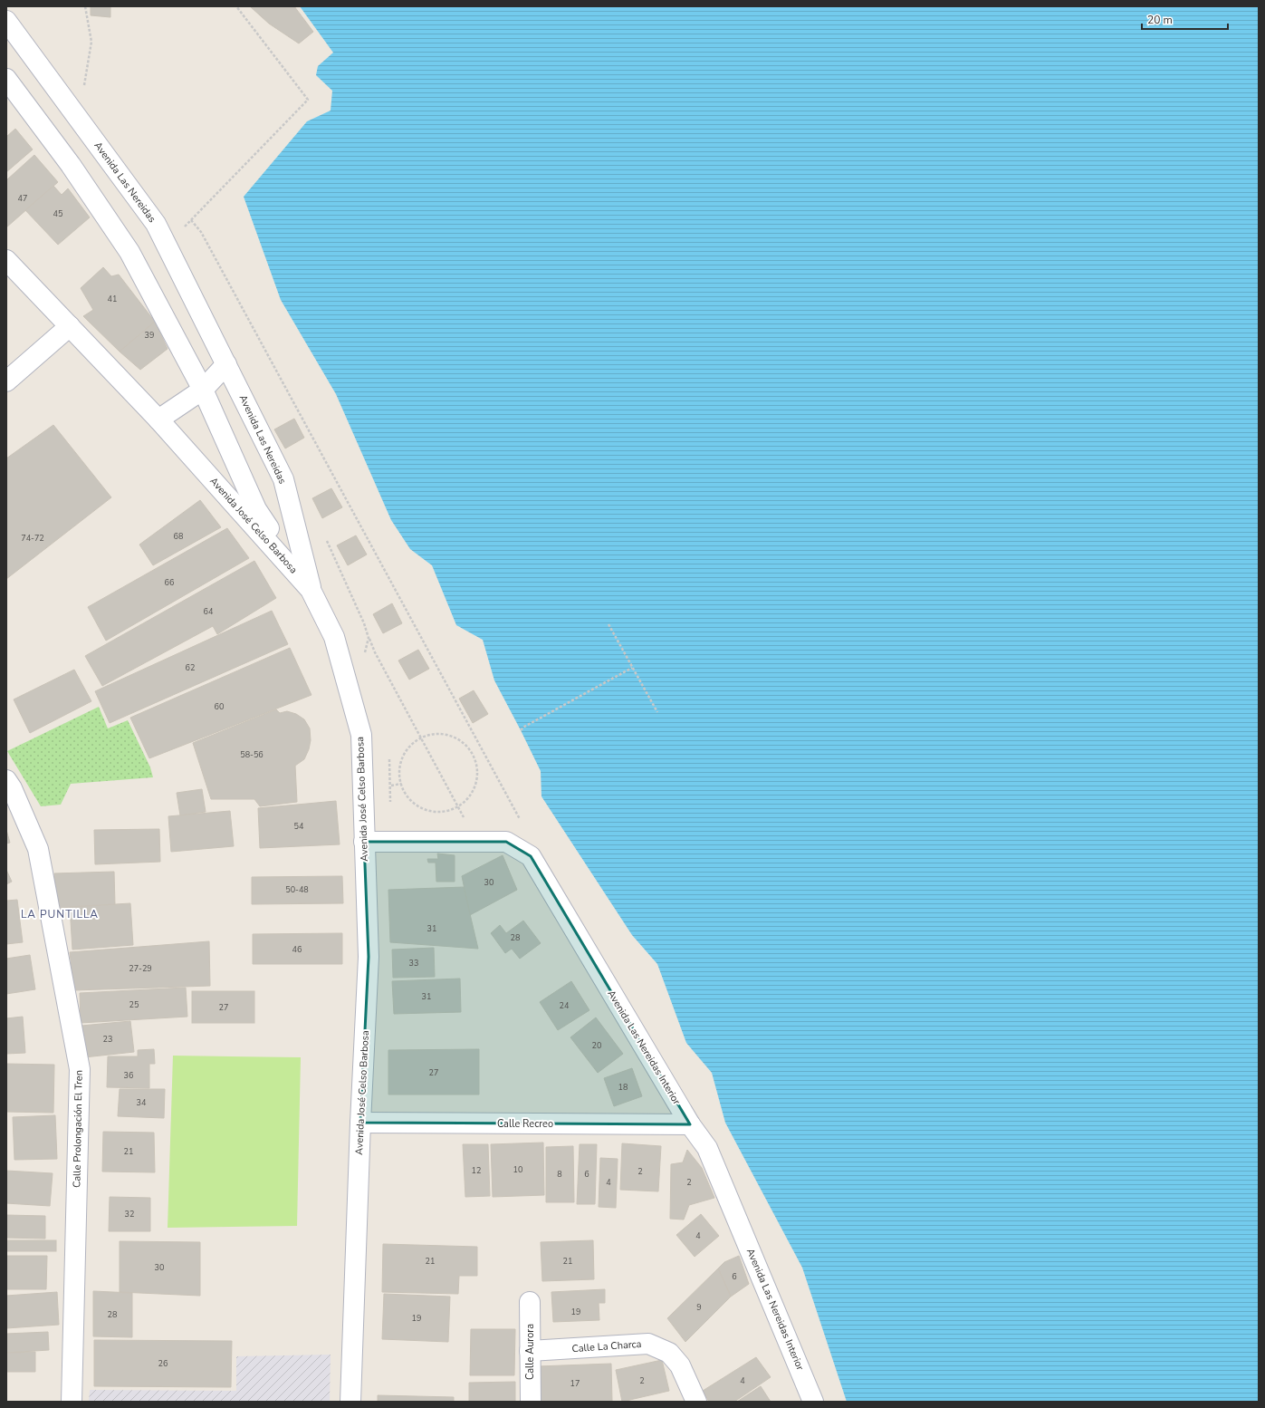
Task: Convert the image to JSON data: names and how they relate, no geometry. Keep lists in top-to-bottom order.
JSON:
{
  "streets": {
    "street": [
      "Avenida Las Nereidas",
      "Avenida José Celso Barbosa",
      "Avenida Las Nereidas Interior",
      "Calle Recreo",
      "Calle Prolongación El Tren",
      "Calle La Charca",
      "Calle Aurora"
    ]
  },
  "crossings": [
    ["Avenida Las Nereidas", "Avenida José Celso Barbosa"],
    ["Avenida José Celso Barbosa", "Avenida Las Nereidas Interior"],
    ["Avenida José Celso Barbosa", "Calle Recreo"],
    ["Avenida Las Nereidas Interior", "Calle Recreo"],
    ["Calle La Charca", "Calle Aurora"]
  ],
  "districts": ["LA PUNTILLA"],
  "house_numbers": [
    "47",
    "45",
    "41",
    "39",
    "68",
    "74-72",
    "66",
    "64",
    "62",
    "60",
    "58-56",
    "54",
    "30",
    "50-48",
    "31",
    "28",
    "46",
    "33",
    "27-29",
    "31",
    "25",
    "24",
    "27",
    "23",
    "20",
    "27",
    "36",
    "18",
    "34",
    "21",
    "10",
    "12",
    "2",
    "8",
    "6",
    "4",
    "2",
    "32",
    "4",
    "21",
    "21",
    "30",
    "6",
    "9",
    "19",
    "28",
    "19",
    "26",
    "2",
    "4",
    "17"
  ],
  "scale_bar": "20 m"
}
